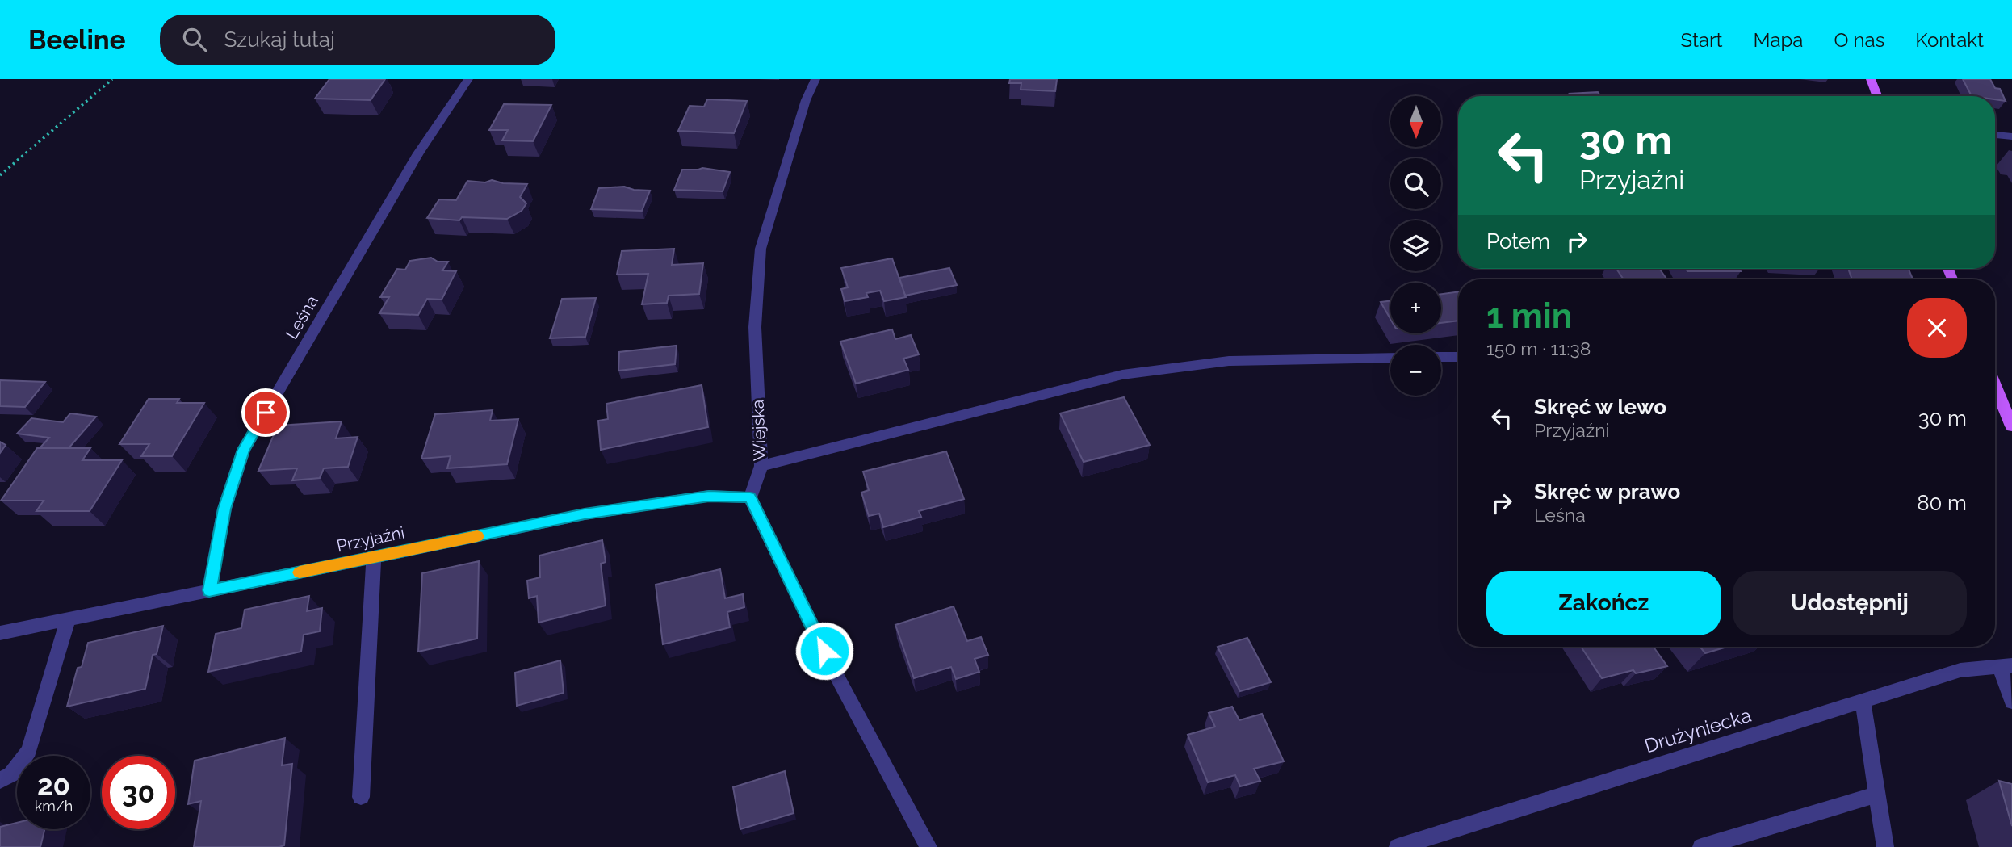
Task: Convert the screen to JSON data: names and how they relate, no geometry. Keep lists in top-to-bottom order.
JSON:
{
  "streets": {
    "street": [
      "Leśna",
      "Wiejska",
      "Przyjaźni",
      "Drużyniecka"
    ]
  },
  "crossings": [
    ["Leśna", "Przyjaźni"],
    ["Wiejska", "Przyjaźni"]
  ],
  "north": "bottom",
  "page": {
    "header": "Beeline",
    "search": "Szukaj tutaj",
    "nav": [
      "Start",
      "Mapa",
      "O nas",
      "Kontakt"
    ],
    "map_buttons": ["+", "−"],
    "turn": ["30 m", "Przyjaźni"],
    "then": "Potem",
    "heading": ["1 min", "150 m · 11:38"],
    "list": [
      {
        "name": "Skręć w lewo",
        "note": "Przyjaźni",
        "value": "30 m"
      },
      {
        "name": "Skręć w prawo",
        "note": "Leśna",
        "value": "80 m"
      }
    ],
    "buttons": ["Zakończ", "Udostępnij"],
    "speed": "20 km/h",
    "limit": "30"
  }
}
